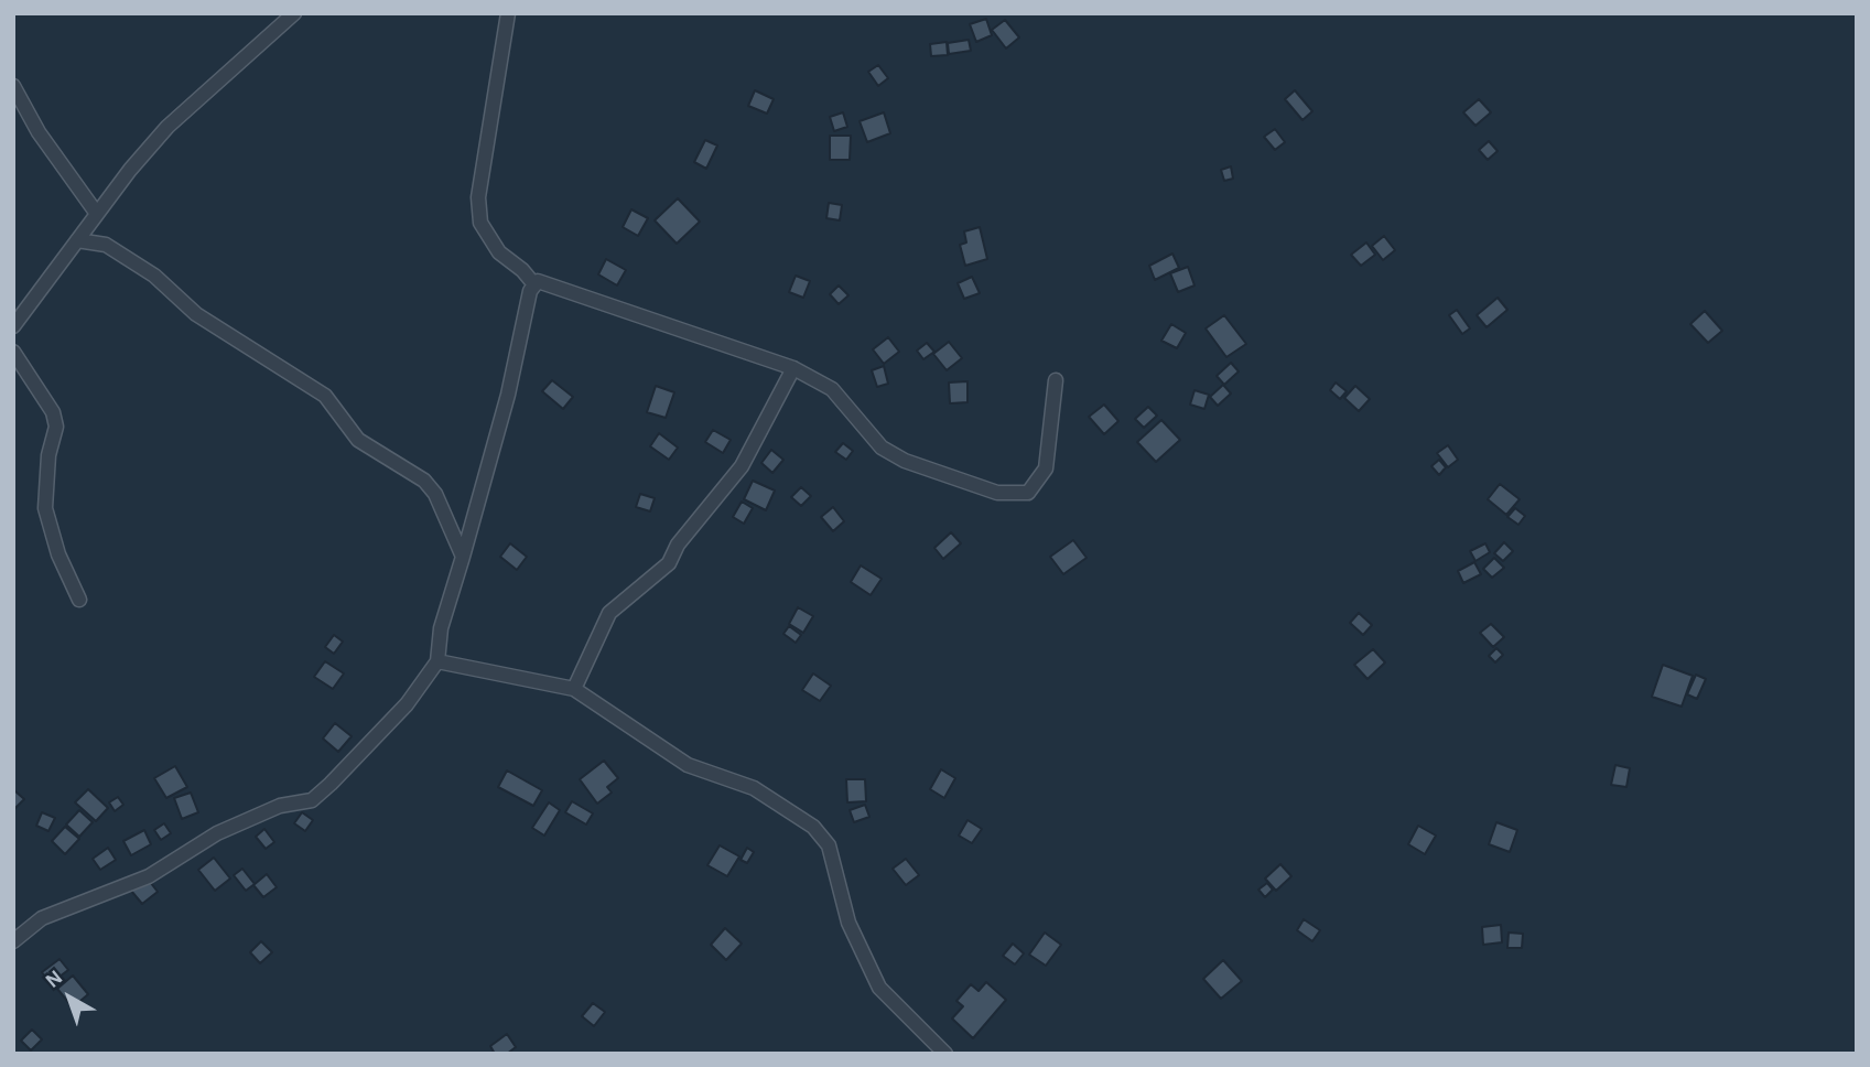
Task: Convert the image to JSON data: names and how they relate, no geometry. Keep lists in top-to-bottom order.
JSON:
{
  "north": "top left"
}
